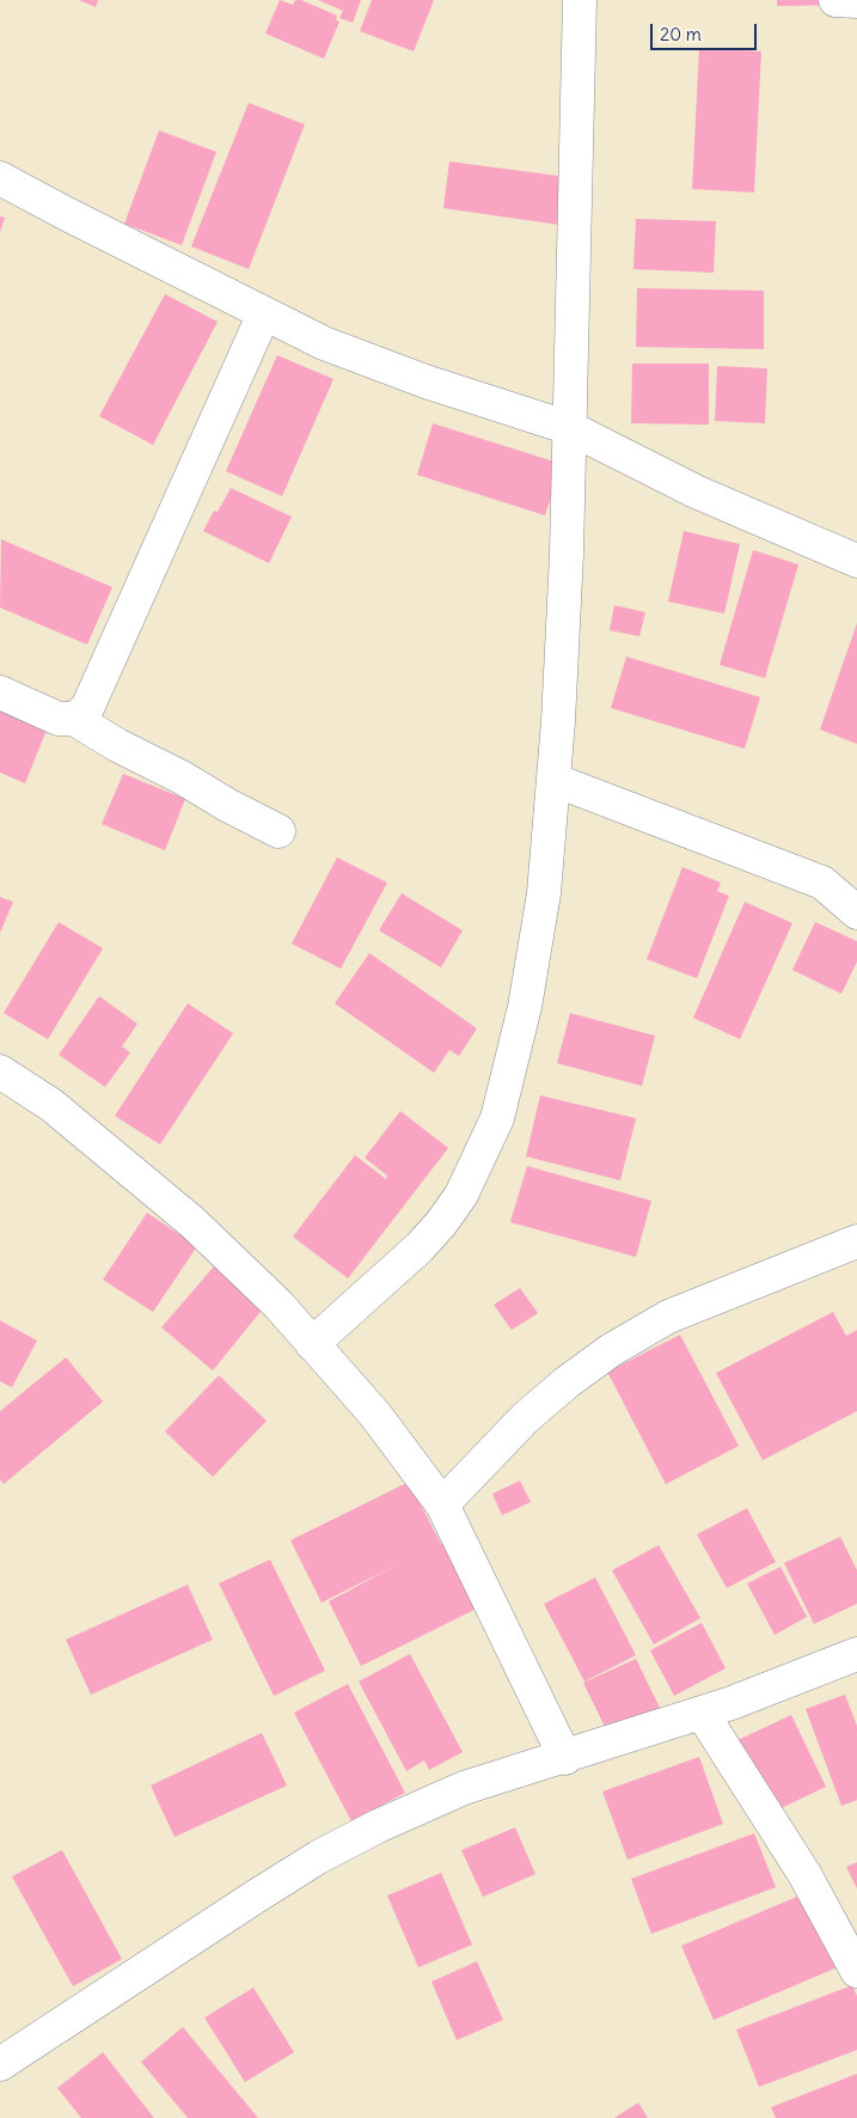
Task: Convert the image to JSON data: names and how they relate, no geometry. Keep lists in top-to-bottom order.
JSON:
{
  "scale_bar": "20 m"
}
